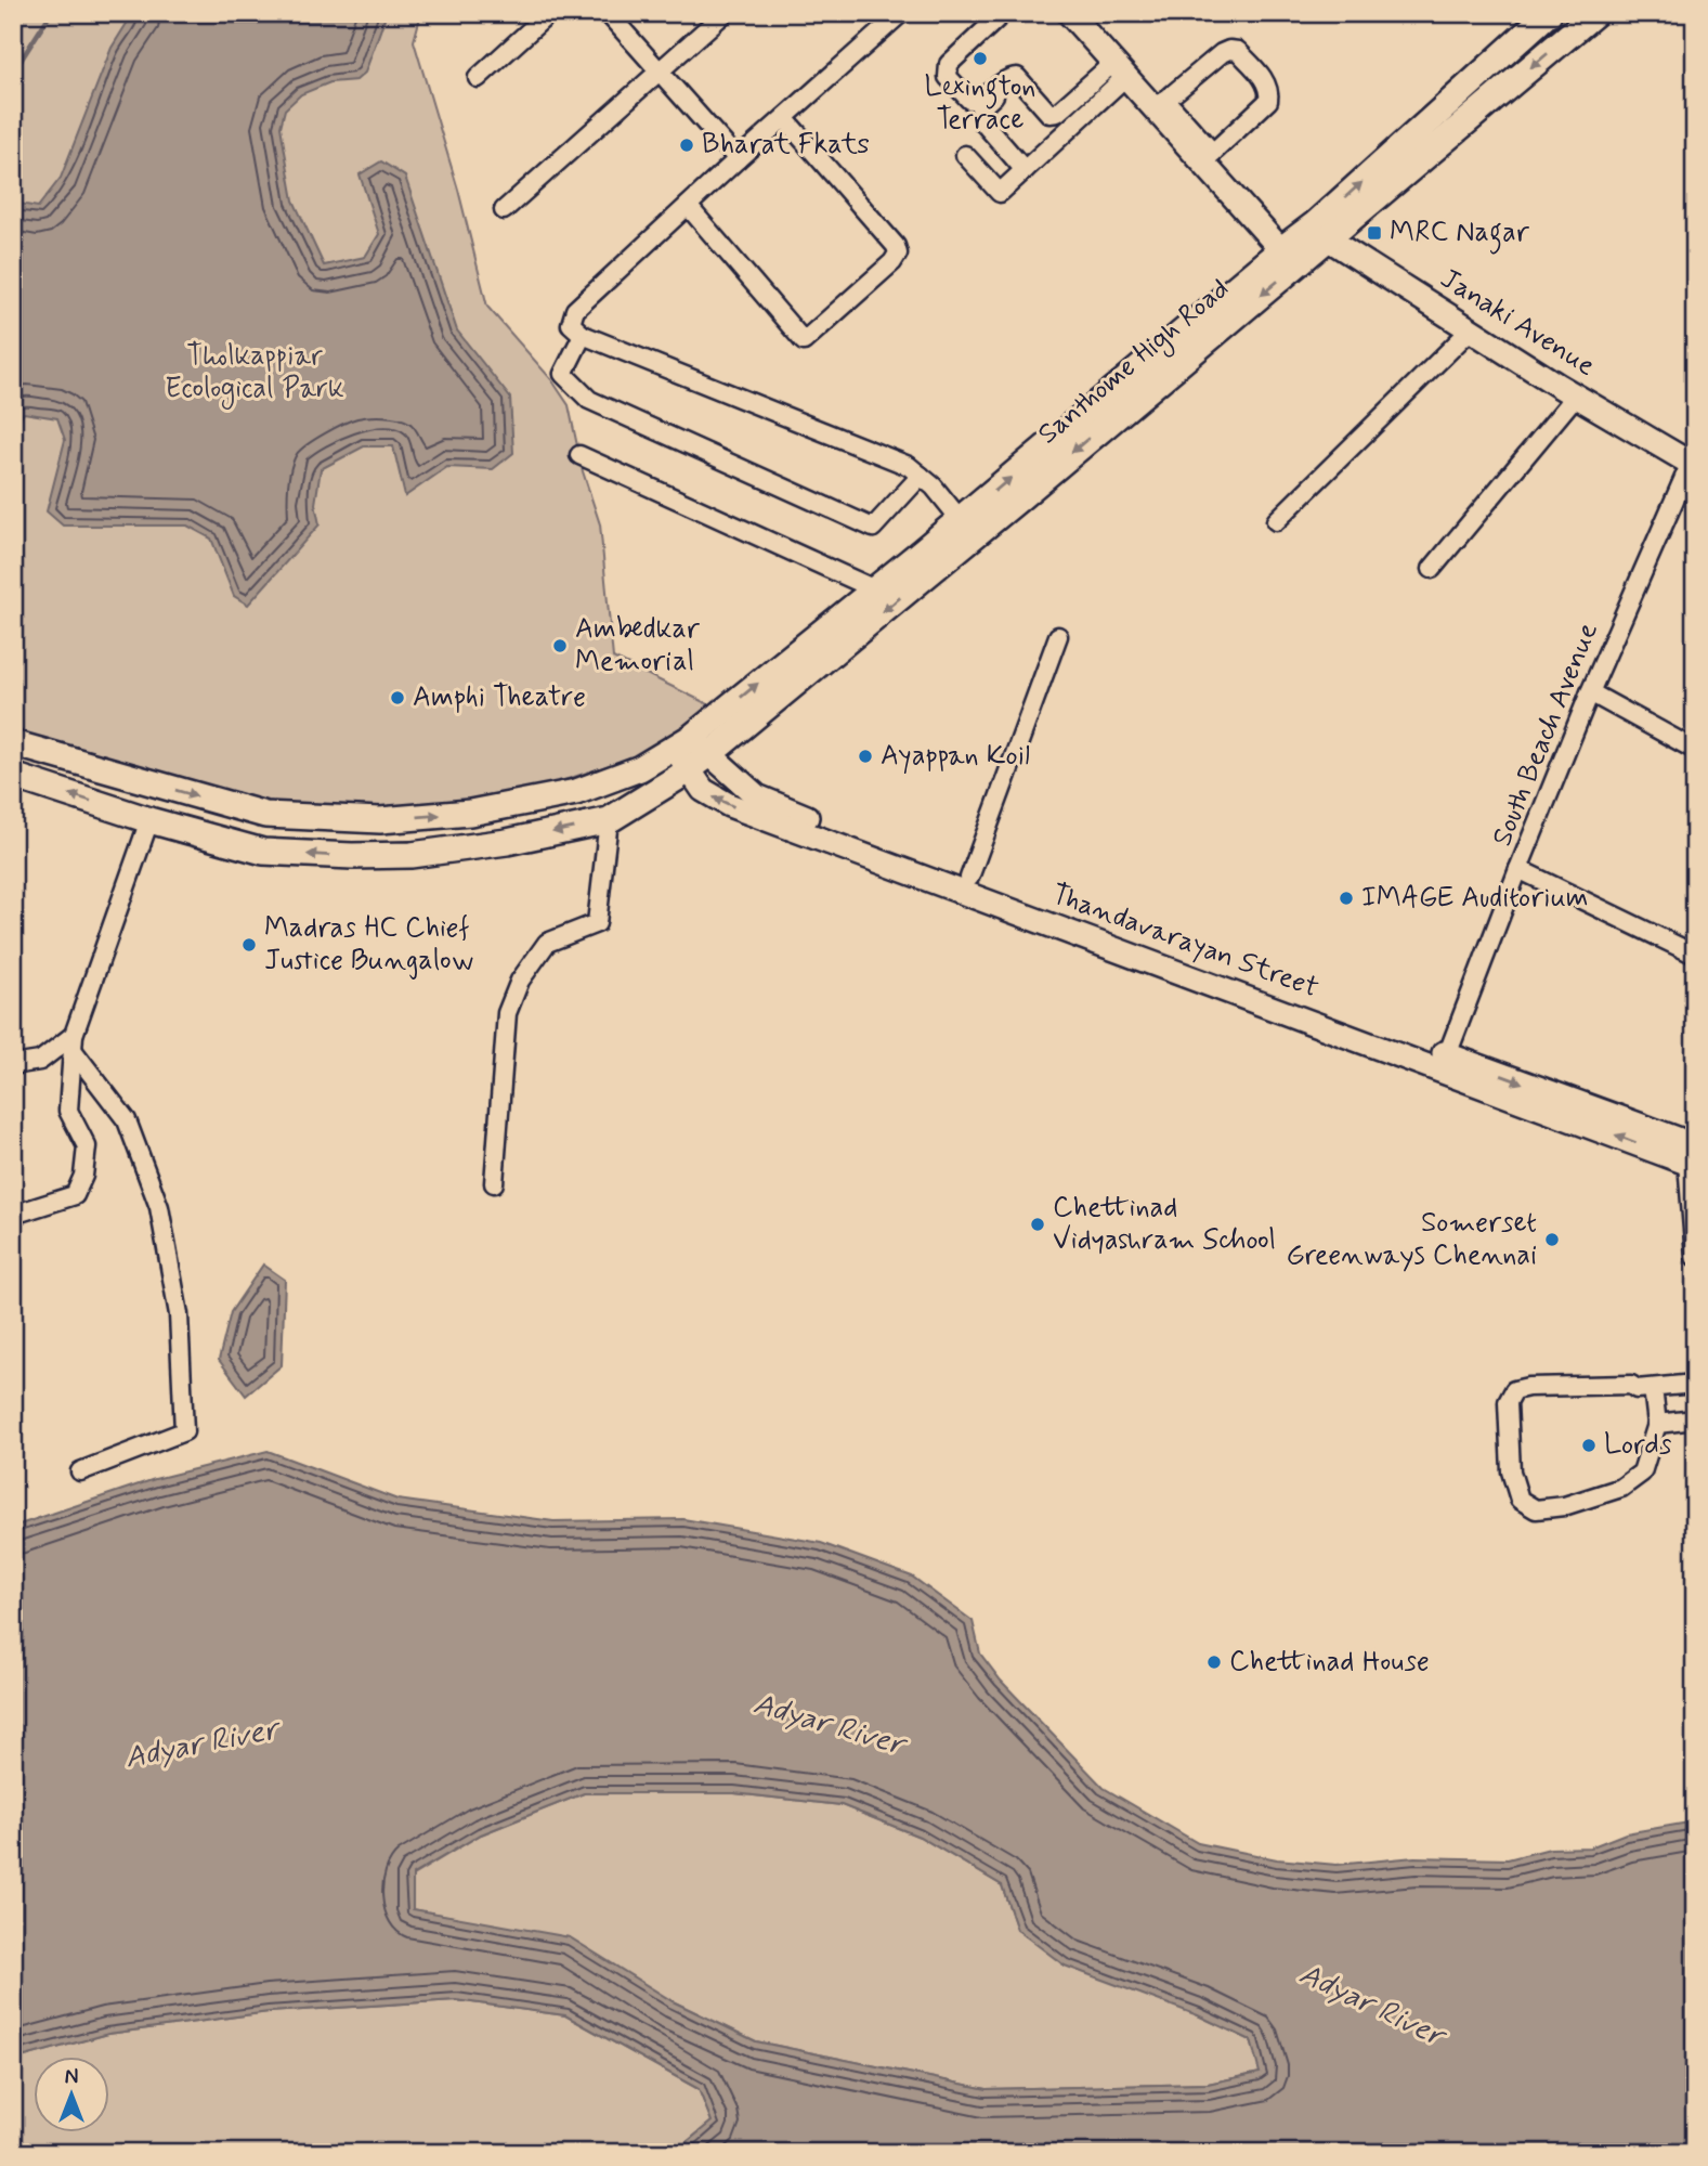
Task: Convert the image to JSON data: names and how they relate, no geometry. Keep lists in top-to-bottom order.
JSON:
{
  "streets": {
    "main road": ["Santhome High Road"],
    "street": ["Janaki Avenue", "South Beach Avenue", "Thandavarayan Street"]
  },
  "crossings": [
    ["Janaki Avenue", "Santhome High Road"],
    ["Janaki Avenue", "South Beach Avenue"],
    ["Santhome High Road", "Thandavarayan Street"],
    ["South Beach Avenue", "Thandavarayan Street"]
  ],
  "water": ["Adyar River"],
  "parks": ["Tholkappiar Ecological Park"],
  "places": {
    "other": [
      "Lexington Terrace",
      "Bharat Fkats",
      "Ambedkar Memorial",
      "Amphi Theatre",
      "Ayappan Koil",
      "IMAGE Auditorium",
      "Madras HC Chief Justice Bungalow",
      "Chettinad Vidyashram School",
      "Somerset Greenways Chennai",
      "Lords",
      "Chettinad House"
    ],
    "transit": ["MRC Nagar"]
  },
  "north": "top"
}
